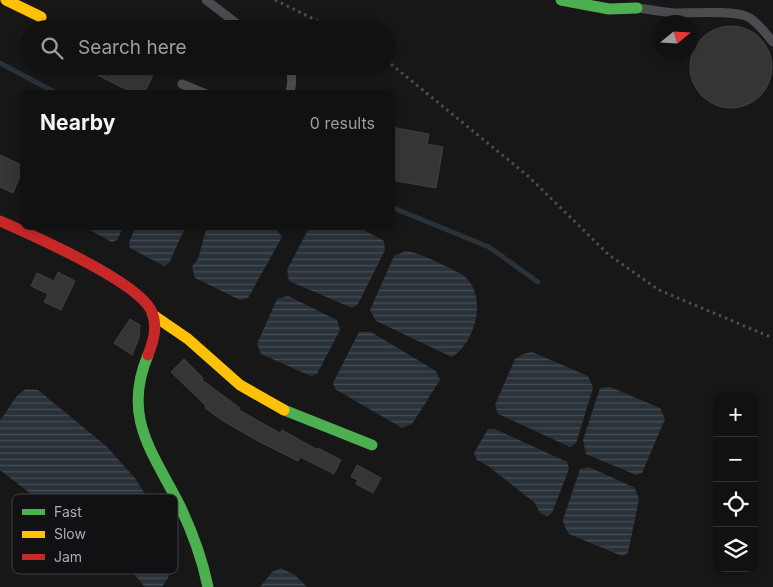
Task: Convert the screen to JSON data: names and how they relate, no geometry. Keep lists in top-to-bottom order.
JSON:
{
  "legend": ["Fast", "Slow", "Jam"],
  "north": "right",
  "page": {
    "search": "Search here",
    "heading": ["Nearby", "0 results"],
    "map_buttons": ["+", "−"]
  }
}
